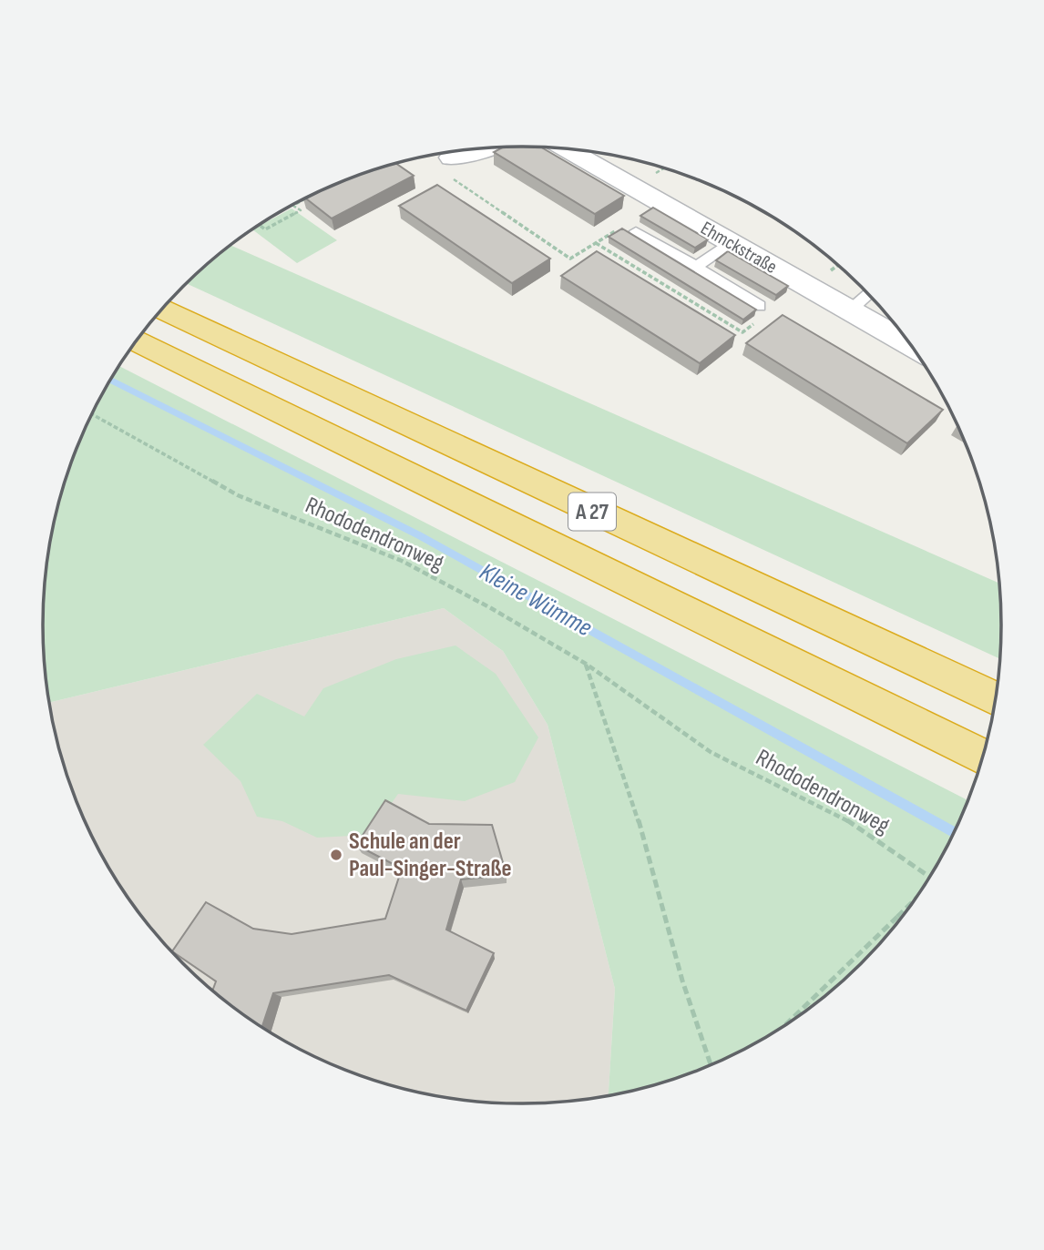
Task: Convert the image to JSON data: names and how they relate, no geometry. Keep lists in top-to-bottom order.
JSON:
{
  "streets": {
    "highway": ["A 27"],
    "street": ["Ehmckstraße"],
    "path": ["Rhododendronweg"]
  },
  "water": ["Kleine Wümme"],
  "places": ["Schule an der Paul-Singer-Straße"]
}
